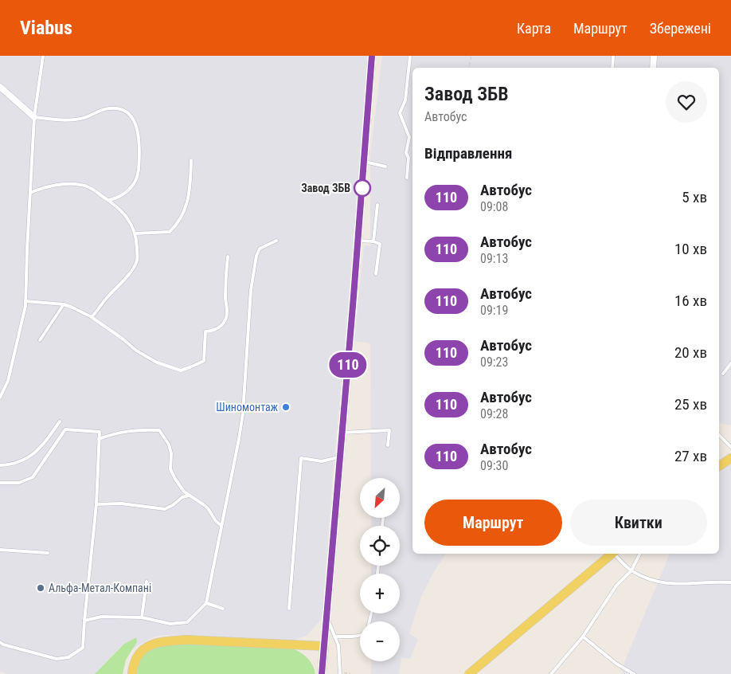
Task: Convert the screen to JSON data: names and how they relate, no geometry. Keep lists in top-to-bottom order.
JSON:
{
  "places": ["Завод ЗБВ", "Шиномонтаж", "Альфа-Метал-Компані"],
  "lines": ["bus line 110"],
  "north": "bottom left",
  "page": {
    "header": "Viabus",
    "nav": ["Карта", "Маршрут", "Збережені"],
    "on_map": "110",
    "heading": [
      ["Завод ЗБВ", "Автобус"],
      "Відправлення"
    ],
    "list": [
      {
        "mark": "110",
        "name": "Автобус",
        "note": "09:08",
        "value": "5 хв"
      },
      {
        "mark": "110",
        "name": "Автобус",
        "note": "09:13",
        "value": "10 хв"
      },
      {
        "mark": "110",
        "name": "Автобус",
        "note": "09:19",
        "value": "16 хв"
      },
      {
        "mark": "110",
        "name": "Автобус",
        "note": "09:23",
        "value": "20 хв"
      },
      {
        "mark": "110",
        "name": "Автобус",
        "note": "09:28",
        "value": "25 хв"
      },
      {
        "mark": "110",
        "name": "Автобус",
        "note": "09:30",
        "value": "27 хв"
      }
    ],
    "map_buttons": ["+", "−"],
    "buttons": ["Маршрут", "Квитки"]
  }
}
